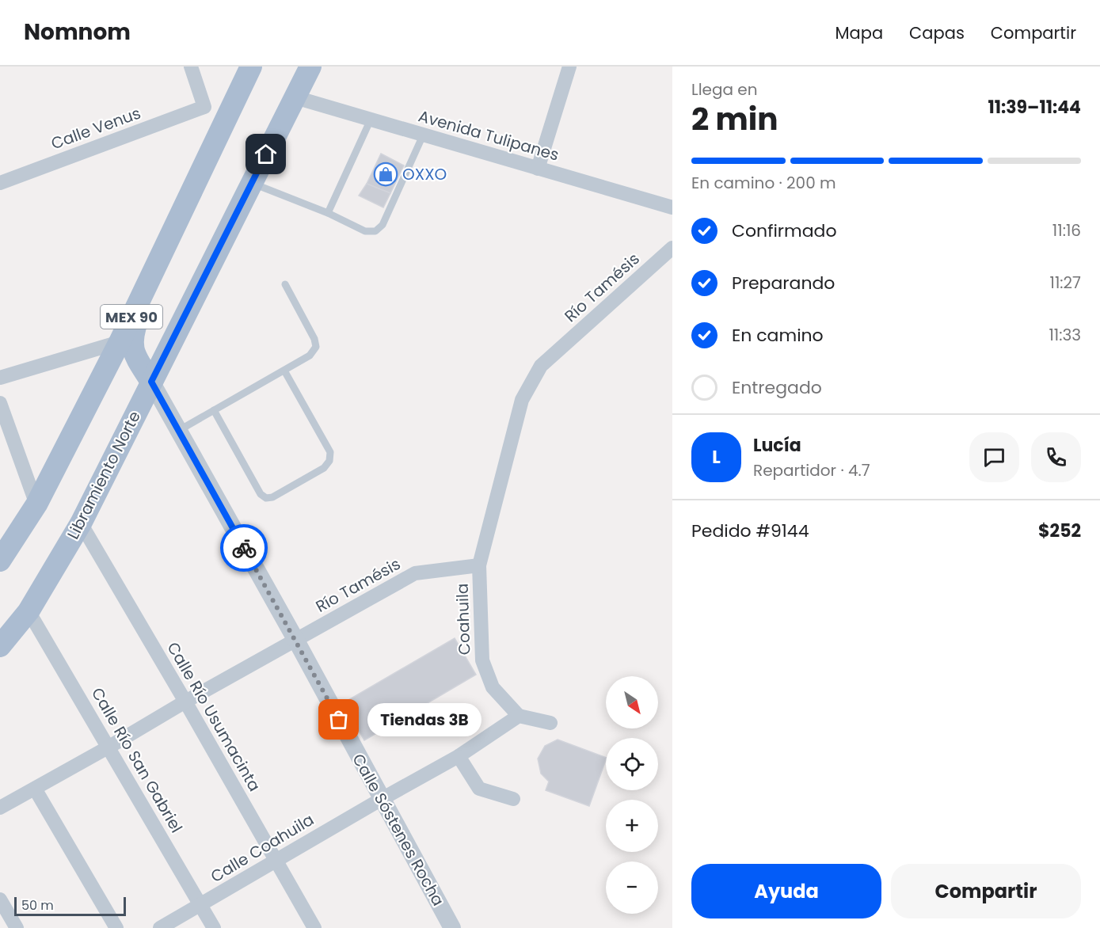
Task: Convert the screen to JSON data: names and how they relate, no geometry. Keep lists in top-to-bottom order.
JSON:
{
  "streets": {
    "main road": ["MEX 90", "Libramiento Norte"],
    "street": [
      "Calle Venus",
      "Avenida Tulipanes",
      "Río Tamésis",
      "Coahuila",
      "Calle Río Usumacinta",
      "Calle Río San Gabriel",
      "Calle Sóstenes Rocha",
      "Calle Coahuila"
    ]
  },
  "crossings": [
    ["Avenida Tulipanes", "Libramiento Norte"],
    ["Río Tamésis", "Coahuila"],
    ["Río Tamésis", "Calle Río Usumacinta"],
    ["Río Tamésis", "Calle Río San Gabriel"],
    ["Río Tamésis", "Calle Sóstenes Rocha"],
    ["Libramiento Norte", "Calle Río Usumacinta"],
    ["Libramiento Norte", "Calle Río San Gabriel"],
    ["Libramiento Norte", "Calle Sóstenes Rocha"],
    ["Coahuila", "Calle Coahuila"],
    ["Calle Río Usumacinta", "Calle Coahuila"],
    ["Calle Río San Gabriel", "Calle Coahuila"],
    ["Calle Sóstenes Rocha", "Calle Coahuila"]
  ],
  "places": {
    "shop": ["OXXO"],
    "other": ["Tiendas 3B"]
  },
  "scale_bar": "50 m",
  "north": "bottom right",
  "page": {
    "header": "Nomnom",
    "nav": ["Mapa", "Capas", "Compartir"],
    "heading": ["2 min", "Llega en", "11:39–11:44"],
    "panel": [
      "Lucía",
      "Repartidor · 4.7",
      "Pedido #9144",
      "$252"
    ],
    "bar": "En camino · 200 m",
    "list": [
      ["Confirmado", "11:16"],
      ["Preparando", "11:27"],
      ["En camino", "11:33"],
      "Entregado"
    ],
    "round": "L",
    "map_buttons": ["+", "−"],
    "bubble": "Tiendas 3B",
    "buttons": ["Ayuda", "Compartir"],
    "scale": "50 m"
  }
}
